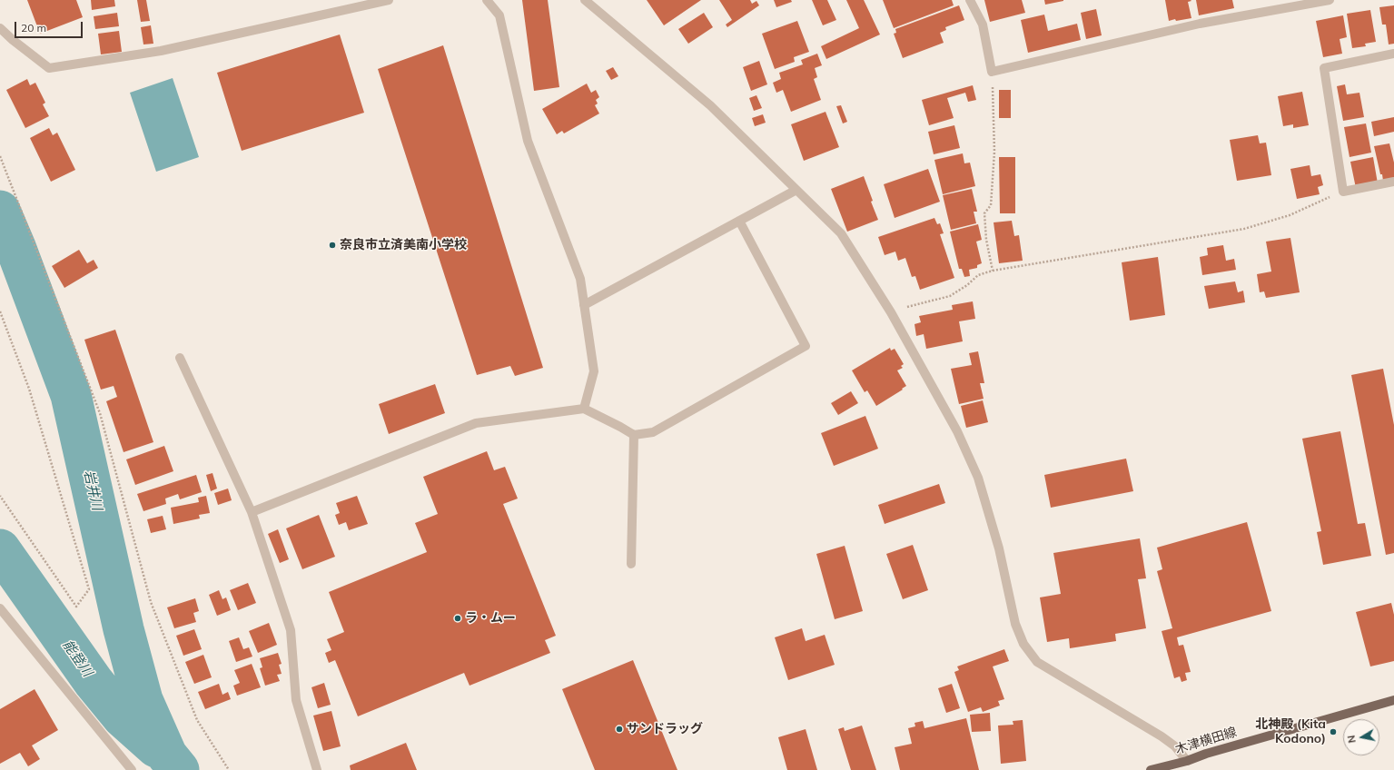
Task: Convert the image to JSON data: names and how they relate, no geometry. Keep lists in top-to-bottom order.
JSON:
{
  "streets": {
    "main road": ["木津横田線"]
  },
  "water": ["岩井川", "能登川"],
  "places": [
    "奈良市立済美南小学校",
    "ラ・ムー",
    "サンドラッグ",
    "北神殿 (Kita Kodono)"
  ],
  "scale_bar": "20 m",
  "north": "left"
}
